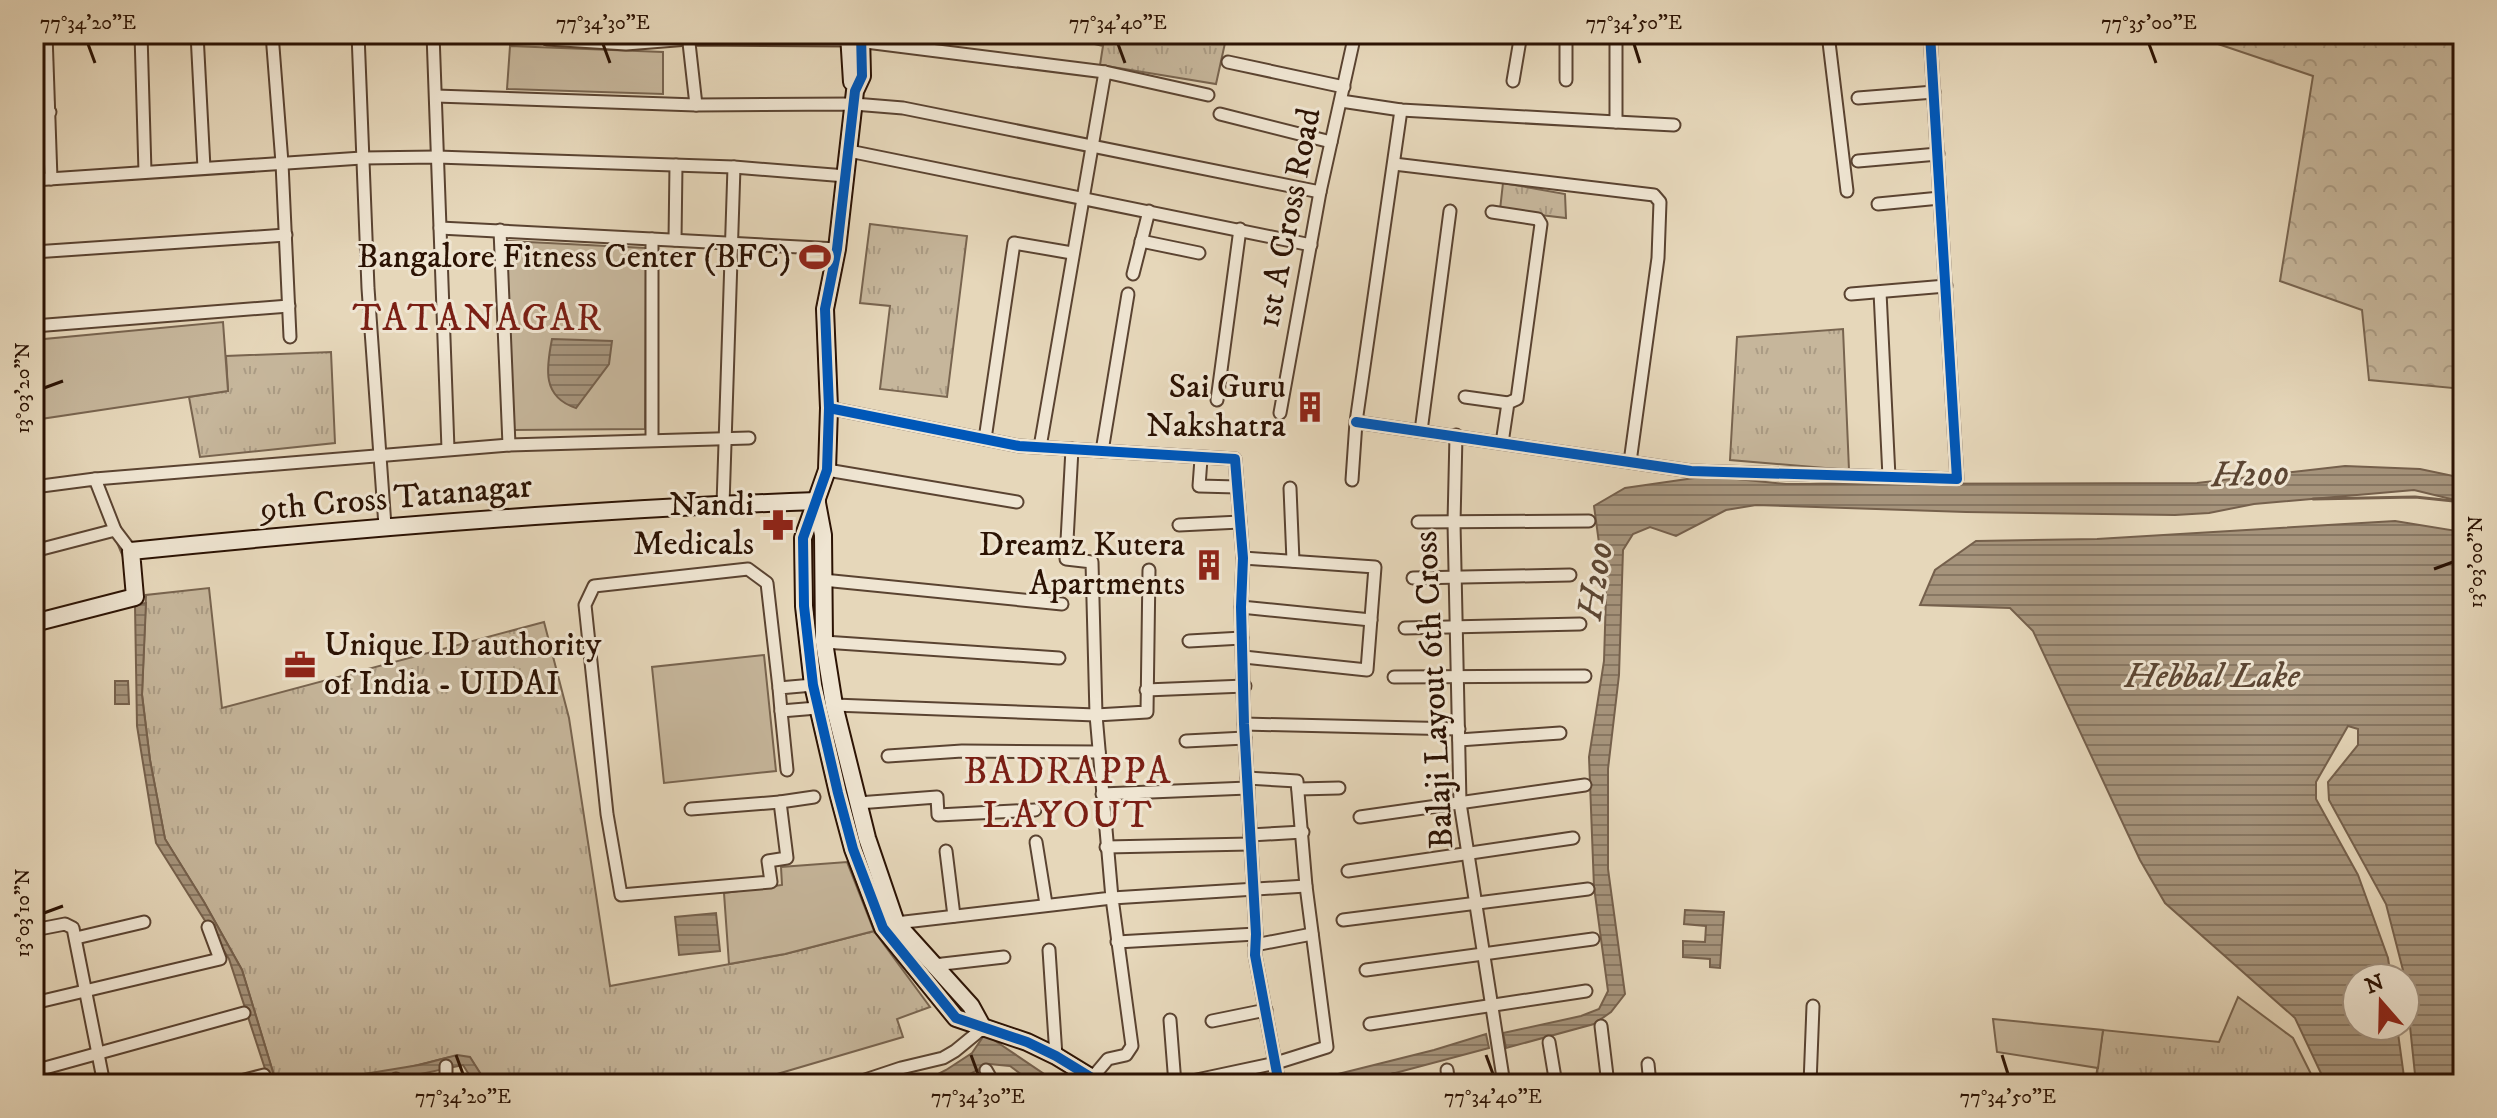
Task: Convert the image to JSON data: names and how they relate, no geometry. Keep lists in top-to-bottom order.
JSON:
{
  "streets": {
    "street": ["1st A Cross Road", "9th Cross Tatanagar", "Balaji Layout 6th Cross"]
  },
  "districts": ["TATANAGAR", "BADRAPPA LAYOUT"],
  "water": ["H200", "Hebbal Lake"],
  "places": {
    "sports": ["Bangalore Fitness Center (BFC)"],
    "building": ["Sai Guru Nakshatra", "Dreamz Kutera Apartments"],
    "pharmacy": ["Nandi Medicals"],
    "office": ["Unique ID authority of India - UIDAI"]
  },
  "north": "top",
  "coordinates": [
    "77°34'20\"E",
    "77°34'30\"E",
    "77°34'40\"E",
    "77°34'50\"E",
    "77°35'00\"E",
    "13°03'20\"N",
    "13°03'00\"N",
    "13°03'10\"N"
  ]
}
